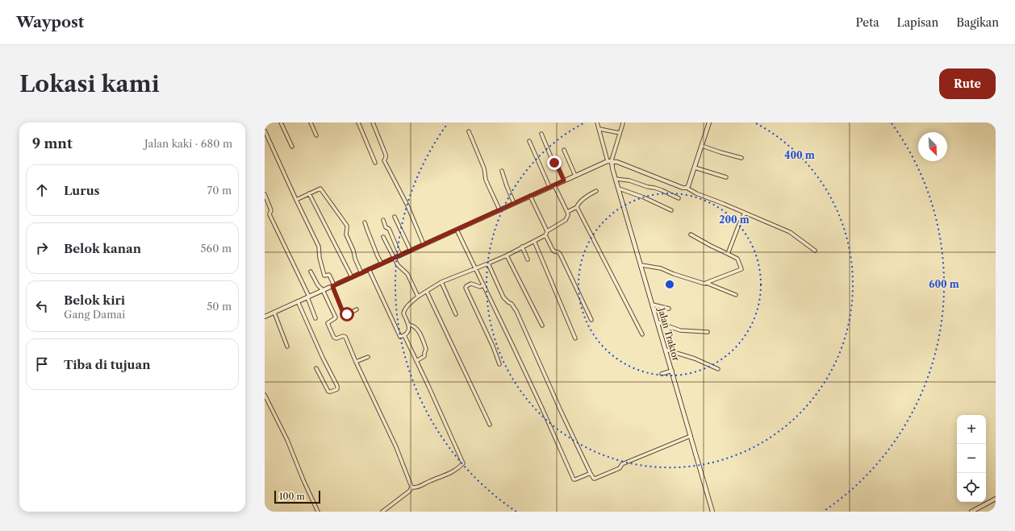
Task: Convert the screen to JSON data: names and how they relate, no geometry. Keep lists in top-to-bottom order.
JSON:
{
  "streets": {
    "street": ["Jalan Traktor"]
  },
  "scale_bar": "100 m",
  "north": "bottom right",
  "page": {
    "header": "Waypost",
    "nav": ["Peta", "Lapisan", "Bagikan"],
    "buttons": "Rute",
    "title": "Lokasi kami",
    "heading": ["9 mnt", "Jalan kaki · 680 m"],
    "list": [
      ["Lurus", "70 m"],
      ["Belok kanan", "560 m"],
      ["Belok kiri", "Gang Damai", "50 m"],
      "Tiba di tujuan"
    ],
    "map_buttons": ["+", "−"],
    "scale": "100 m"
  },
  "rings": ["400 m", "200 m", "600 m"]
}
